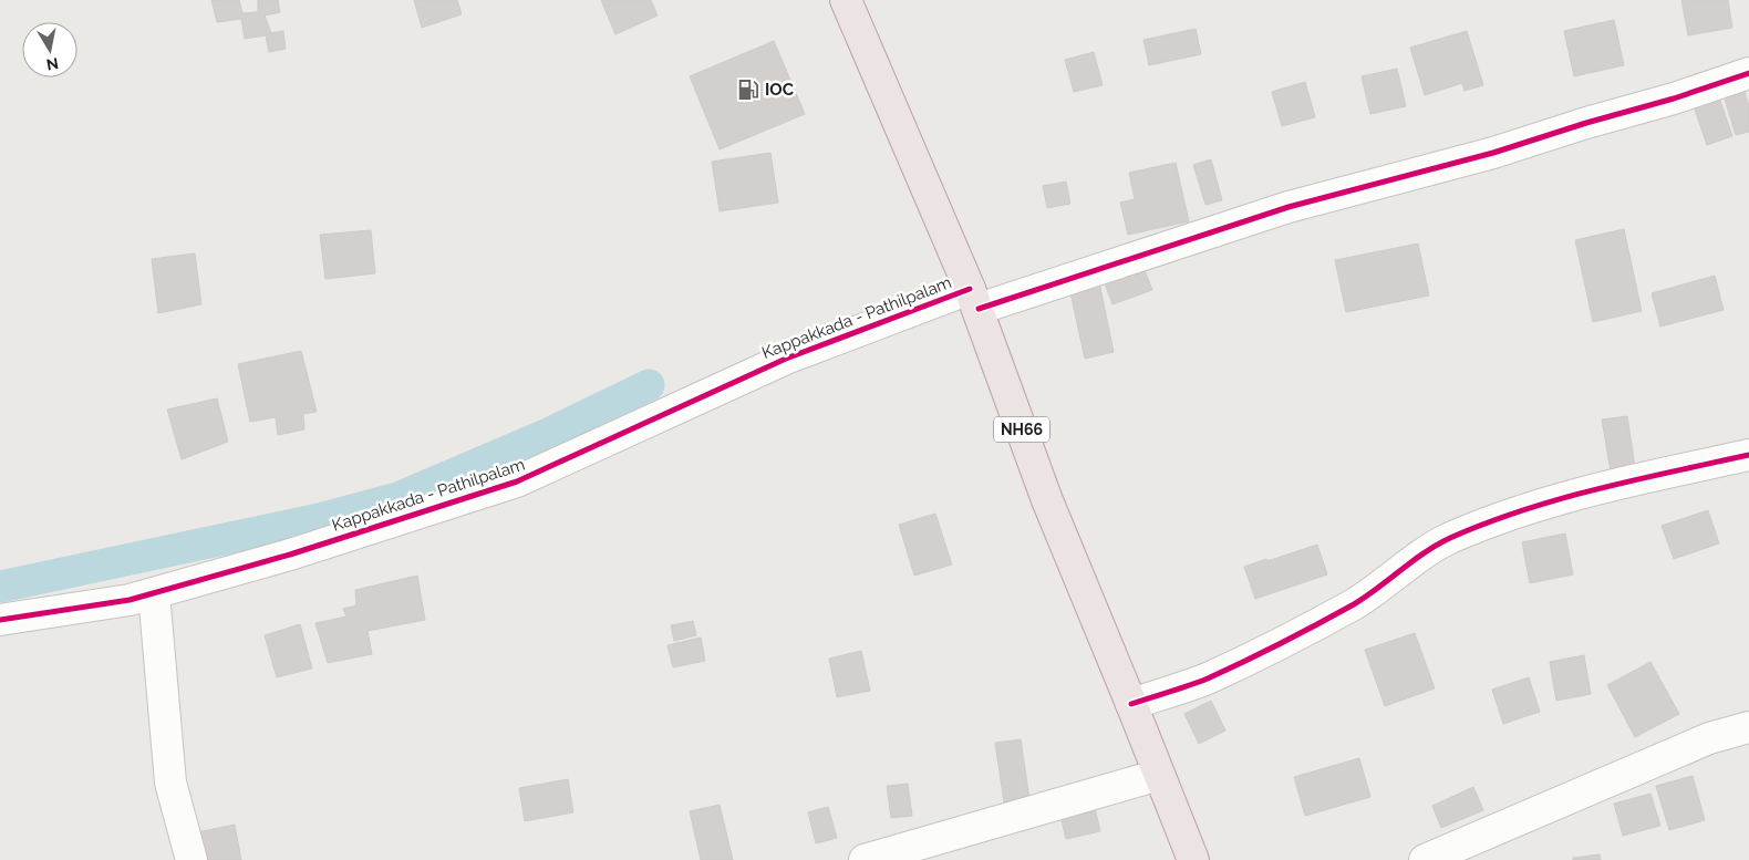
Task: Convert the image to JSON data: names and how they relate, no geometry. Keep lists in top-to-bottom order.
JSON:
{
  "streets": {
    "highway": ["NH66"],
    "street": ["Kappakkada - Pathilpalam"]
  },
  "crossings": [
    ["Kappakkada - Pathilpalam", "NH66"]
  ],
  "places": {
    "fuel station": ["IOC"]
  },
  "north": "bottom"
}
